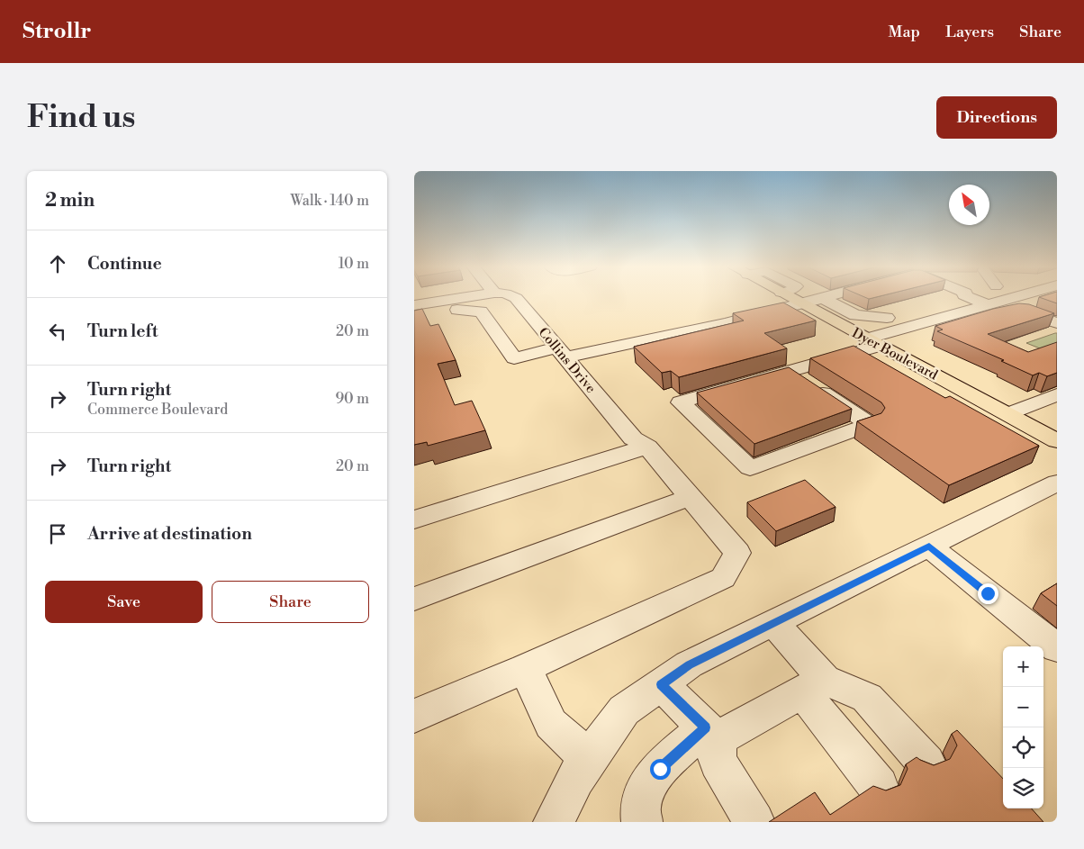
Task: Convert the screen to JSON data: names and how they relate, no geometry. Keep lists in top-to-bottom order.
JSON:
{
  "streets": {
    "main road": ["Dyer Boulevard"],
    "street": ["Collins Drive"]
  },
  "north": "top left",
  "page": {
    "header": "Strollr",
    "nav": ["Map", "Layers", "Share"],
    "buttons": [
      "Directions",
      ["Save", "Share"]
    ],
    "title": "Find us",
    "heading": ["2 min", "Walk · 140 m"],
    "list": [
      ["Continue", "10 m"],
      ["Turn left", "20 m"],
      ["Turn right", "Commerce Boulevard", "90 m"],
      ["Turn right", "20 m"],
      "Arrive at destination"
    ],
    "map_buttons": ["+", "−"]
  }
}
